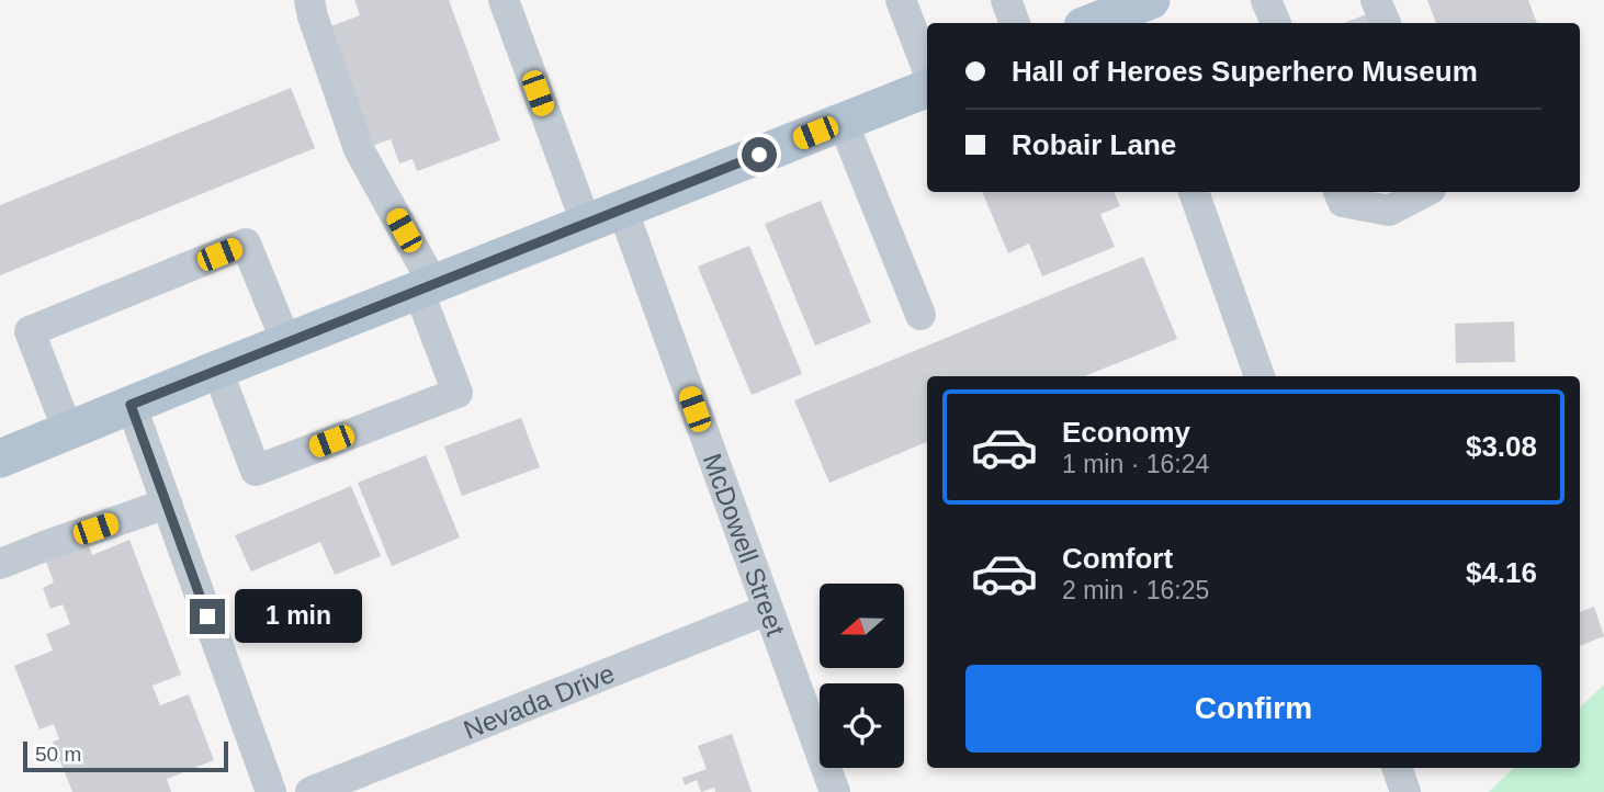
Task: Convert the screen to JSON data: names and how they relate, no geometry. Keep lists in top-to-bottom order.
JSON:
{
  "streets": {
    "street": ["McDowell Street", "Nevada Drive"]
  },
  "crossings": [
    ["McDowell Street", "Nevada Drive"]
  ],
  "scale_bar": "50 m",
  "north": "left",
  "page": {
    "banner": ["Hall of Heroes Superhero Museum", "Robair Lane"],
    "list": [
      {
        "name": "Economy",
        "note": "1 min · 16:24",
        "value": "$3.08"
      },
      {
        "name": "Comfort",
        "note": "2 min · 16:25",
        "value": "$4.16"
      }
    ],
    "bubble": "1 min",
    "buttons": "Confirm",
    "scale": "50 m"
  }
}
